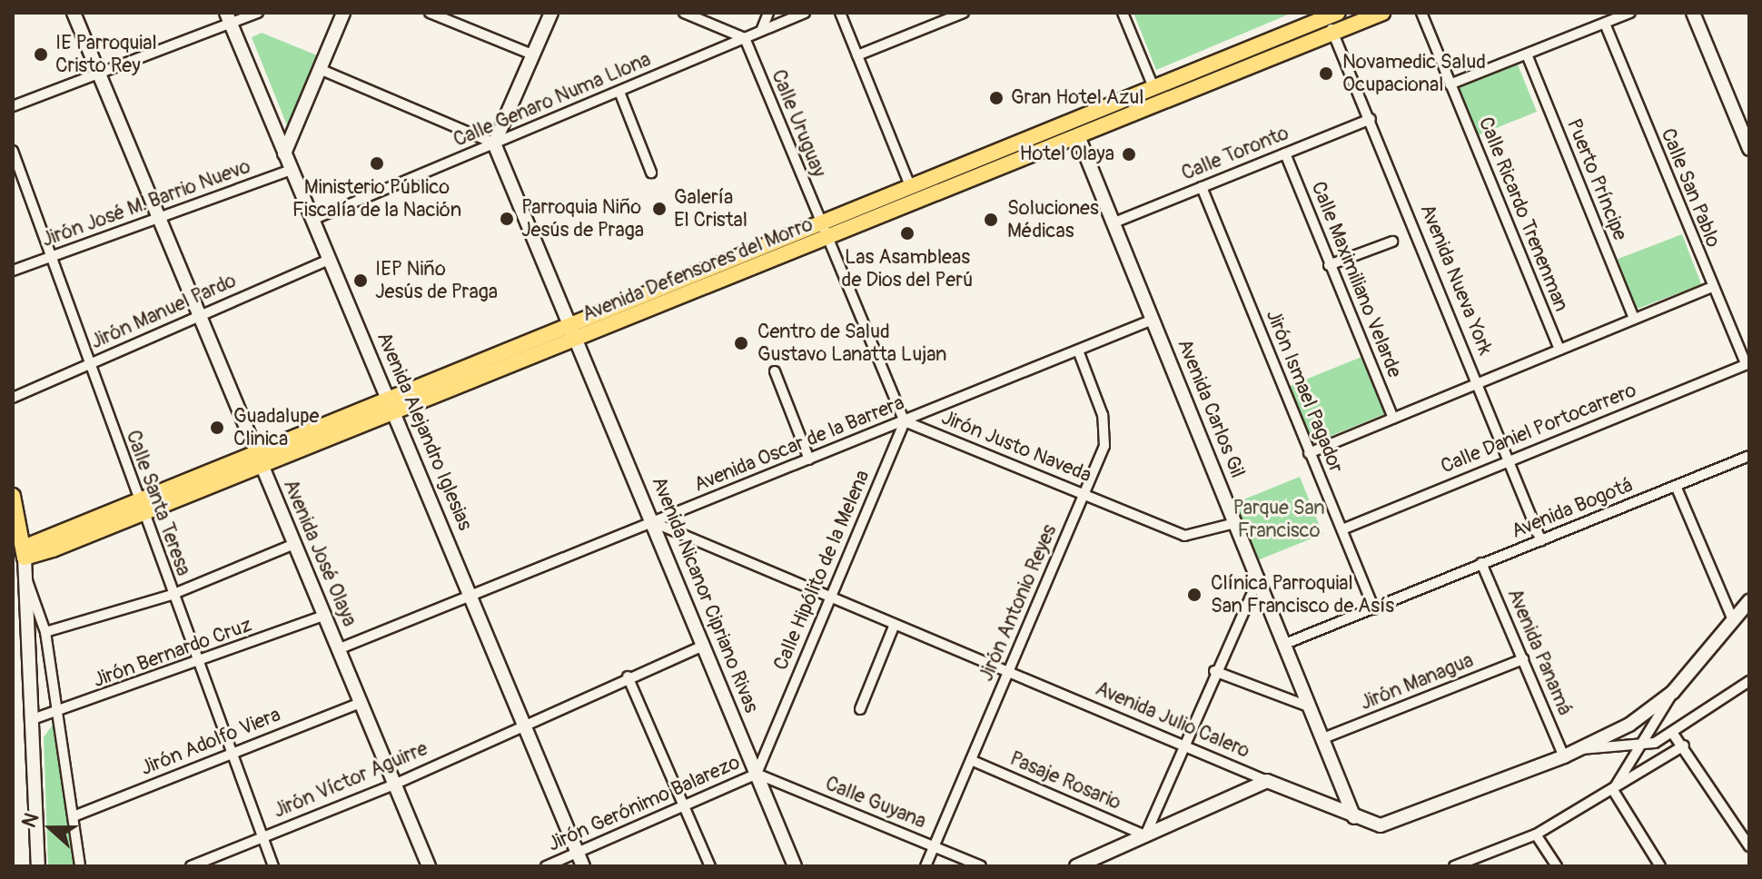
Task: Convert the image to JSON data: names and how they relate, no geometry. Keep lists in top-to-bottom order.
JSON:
{
  "streets": {
    "main road": ["Avenida Defensores del Morro"],
    "street": [
      "Calle Genaro Numa Llona",
      "Calle Uruguay",
      "Calle Toronto",
      "Puerto Príncipe",
      "Calle San Pablo",
      "Jirón José M. Barrio Nuevo",
      "Calle Ricardo Trenenman",
      "Calle Maximiliano Velarde",
      "Avenida Nueva York",
      "Jirón Manuel Pardo",
      "Jirón Ismael Pagador",
      "Avenida Carlos Gil",
      "Calle Daniel Portocarrero",
      "Avenida Alejandro Iglesias",
      "Avenida Oscar de la Barrera",
      "Jirón Justo Naveda",
      "Calle Santa Teresa",
      "Avenida Bogotá",
      "Avenida José Olaya",
      "Calle Hipólito de la Melena",
      "Avenida Nicanor Cipriano Rivas",
      "Jirón Antonio Reyes",
      "Avenida Panamá",
      "Jirón Bernardo Cruz",
      "Jirón Managua",
      "Avenida Julio Calero",
      "Jirón Adolfo Viera",
      "Jirón Víctor Aguirre",
      "Pasaje Rosario",
      "Calle Guyana",
      "Jirón Gerónimo Balarezo"
    ]
  },
  "crossings": [
    ["Calle Genaro Numa Llona", "Calle Uruguay"],
    ["Calle Genaro Numa Llona", "Avenida Alejandro Iglesias"],
    ["Calle Genaro Numa Llona", "Avenida Nicanor Cipriano Rivas"],
    ["Calle Uruguay", "Avenida Defensores del Morro"],
    ["Calle Toronto", "Calle Maximiliano Velarde"],
    ["Calle Toronto", "Avenida Nueva York"],
    ["Calle Toronto", "Jirón Ismael Pagador"],
    ["Calle Toronto", "Avenida Carlos Gil"],
    ["Calle San Pablo", "Calle Daniel Portocarrero"],
    ["Jirón José M. Barrio Nuevo", "Avenida Alejandro Iglesias"],
    ["Jirón José M. Barrio Nuevo", "Calle Santa Teresa"],
    ["Jirón José M. Barrio Nuevo", "Avenida José Olaya"],
    ["Avenida Defensores del Morro", "Avenida Nueva York"],
    ["Avenida Defensores del Morro", "Avenida Carlos Gil"],
    ["Avenida Defensores del Morro", "Avenida Alejandro Iglesias"],
    ["Avenida Defensores del Morro", "Calle Santa Teresa"],
    ["Avenida Defensores del Morro", "Avenida José Olaya"],
    ["Avenida Defensores del Morro", "Avenida Nicanor Cipriano Rivas"],
    ["Avenida Nueva York", "Calle Daniel Portocarrero"],
    ["Avenida Nueva York", "Avenida Bogotá"],
    ["Jirón Manuel Pardo", "Avenida Alejandro Iglesias"],
    ["Jirón Manuel Pardo", "Calle Santa Teresa"],
    ["Jirón Manuel Pardo", "Avenida José Olaya"],
    ["Jirón Ismael Pagador", "Calle Daniel Portocarrero"],
    ["Jirón Ismael Pagador", "Avenida Bogotá"],
    ["Avenida Carlos Gil", "Avenida Oscar de la Barrera"],
    ["Avenida Carlos Gil", "Jirón Justo Naveda"],
    ["Avenida Carlos Gil", "Avenida Bogotá"],
    ["Avenida Carlos Gil", "Jirón Managua"],
    ["Avenida Carlos Gil", "Avenida Julio Calero"],
    ["Avenida Alejandro Iglesias", "Avenida Oscar de la Barrera"],
    ["Avenida Alejandro Iglesias", "Jirón Víctor Aguirre"],
    ["Avenida Alejandro Iglesias", "Jirón Gerónimo Balarezo"],
    ["Avenida Oscar de la Barrera", "Jirón Justo Naveda"],
    ["Avenida Oscar de la Barrera", "Avenida José Olaya"],
    ["Avenida Oscar de la Barrera", "Calle Hipólito de la Melena"],
    ["Avenida Oscar de la Barrera", "Avenida Nicanor Cipriano Rivas"],
    ["Avenida Oscar de la Barrera", "Jirón Antonio Reyes"],
    ["Avenida Oscar de la Barrera", "Avenida Julio Calero"],
    ["Jirón Justo Naveda", "Calle Hipólito de la Melena"],
    ["Jirón Justo Naveda", "Jirón Antonio Reyes"],
    ["Calle Santa Teresa", "Jirón Bernardo Cruz"],
    ["Calle Santa Teresa", "Jirón Adolfo Viera"],
    ["Calle Santa Teresa", "Jirón Víctor Aguirre"],
    ["Avenida Bogotá", "Avenida Panamá"],
    ["Avenida José Olaya", "Jirón Bernardo Cruz"],
    ["Avenida José Olaya", "Jirón Adolfo Viera"],
    ["Avenida José Olaya", "Jirón Víctor Aguirre"],
    ["Calle Hipólito de la Melena", "Avenida Nicanor Cipriano Rivas"],
    ["Calle Hipólito de la Melena", "Avenida Julio Calero"],
    ["Calle Hipólito de la Melena", "Calle Guyana"],
    ["Calle Hipólito de la Melena", "Jirón Gerónimo Balarezo"],
    ["Avenida Nicanor Cipriano Rivas", "Avenida Julio Calero"],
    ["Avenida Nicanor Cipriano Rivas", "Jirón Víctor Aguirre"],
    ["Avenida Nicanor Cipriano Rivas", "Calle Guyana"],
    ["Avenida Nicanor Cipriano Rivas", "Jirón Gerónimo Balarezo"],
    ["Jirón Antonio Reyes", "Avenida Julio Calero"],
    ["Jirón Antonio Reyes", "Pasaje Rosario"],
    ["Jirón Antonio Reyes", "Calle Guyana"],
    ["Avenida Panamá", "Jirón Managua"],
    ["Avenida Panamá", "Avenida Julio Calero"],
    ["Calle Guyana", "Jirón Gerónimo Balarezo"]
  ],
  "parks": ["Parque San Francisco"],
  "places": [
    "IE Parroquial Cristo Rey",
    "Novamedic Salud Ocupacional",
    "Gran Hotel Azul",
    "Hotel Olaya",
    "Ministerio Público Fiscalía de la Nación",
    "Galería El Cristal",
    "Parroquia Niño Jesús de Praga",
    "Soluciones Médicas",
    "Las Asambleas de Dios del Perú",
    "IEP Niño Jesús de Praga",
    "Centro de Salud Gustavo Lanatta Lujan",
    "Guadalupe Clinica",
    "Clínica Parroquial San Francisco de Asís"
  ],
  "north": "left"
}
